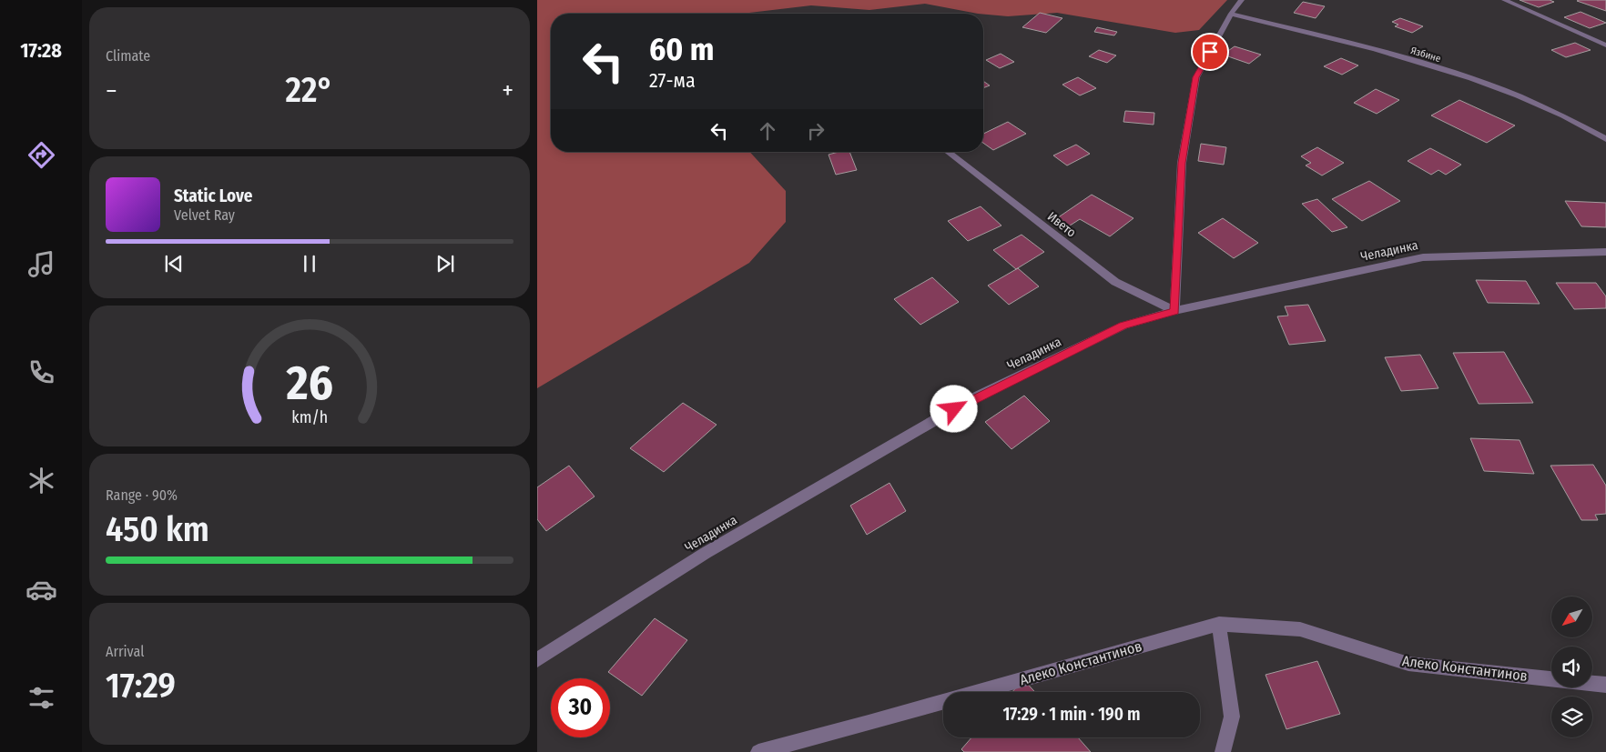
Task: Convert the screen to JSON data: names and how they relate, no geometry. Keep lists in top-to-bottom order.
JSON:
{
  "streets": {
    "street": [
      "Язбине",
      "Ивето",
      "Челадинка",
      "Алеко Константинов"
    ]
  },
  "crossings": [
    ["Ивето", "Челадинка"]
  ],
  "north": "bottom left",
  "page": {
    "tabs": "17:28",
    "tile": [
      "Climate",
      ["Range · 90%", "450 km"],
      ["Arrival", "17:29"]
    ],
    "turn": ["60 m", "27-ма"],
    "heat": ["−", "22°", "+"],
    "song": ["Static Love", "Velvet Ray"],
    "limit": "30",
    "trip": "17:29 · 1 min · 190 m",
    "gauge": ["26", "km/h"]
  }
}
